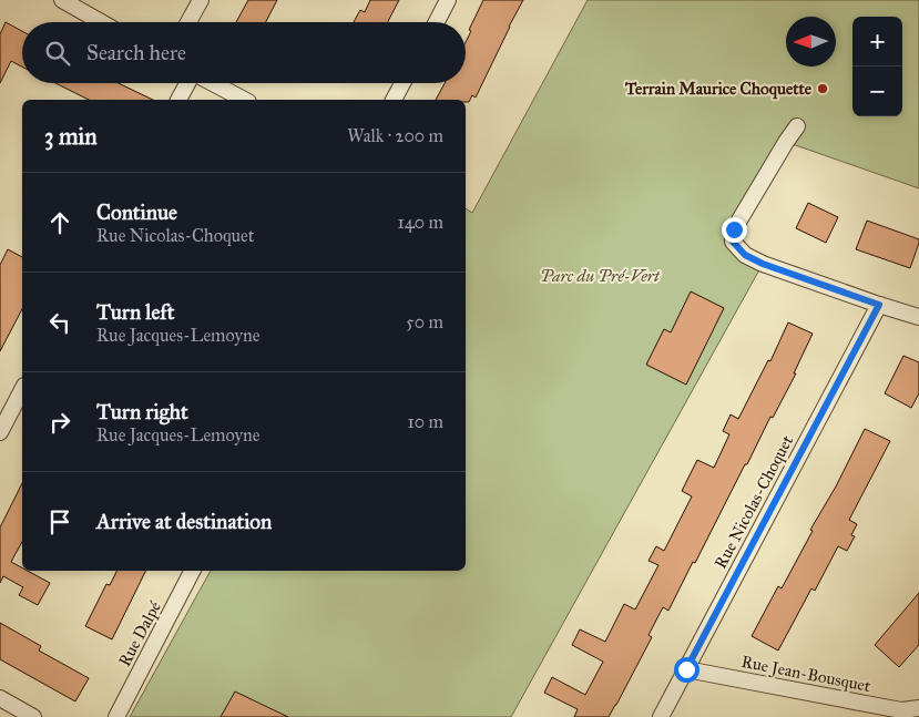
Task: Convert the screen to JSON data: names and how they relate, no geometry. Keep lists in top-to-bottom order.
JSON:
{
  "streets": {
    "street": ["Rue Nicolas-Choquet", "Rue Dalpé", "Rue Jean-Bousquet"]
  },
  "crossings": [
    ["Rue Nicolas-Choquet", "Rue Jean-Bousquet"]
  ],
  "parks": ["Parc du Pré-Vert"],
  "places": ["Terrain Maurice Choquette"],
  "north": "left",
  "page": {
    "map_buttons": ["+", "−"],
    "search": "Search here",
    "heading": ["3 min", "Walk · 200 m"],
    "list": [
      ["Continue", "Rue Nicolas-Choquet", "140 m"],
      ["Turn left", "Rue Jacques-Lemoyne", "50 m"],
      ["Turn right", "Rue Jacques-Lemoyne", "10 m"],
      "Arrive at destination"
    ]
  }
}
